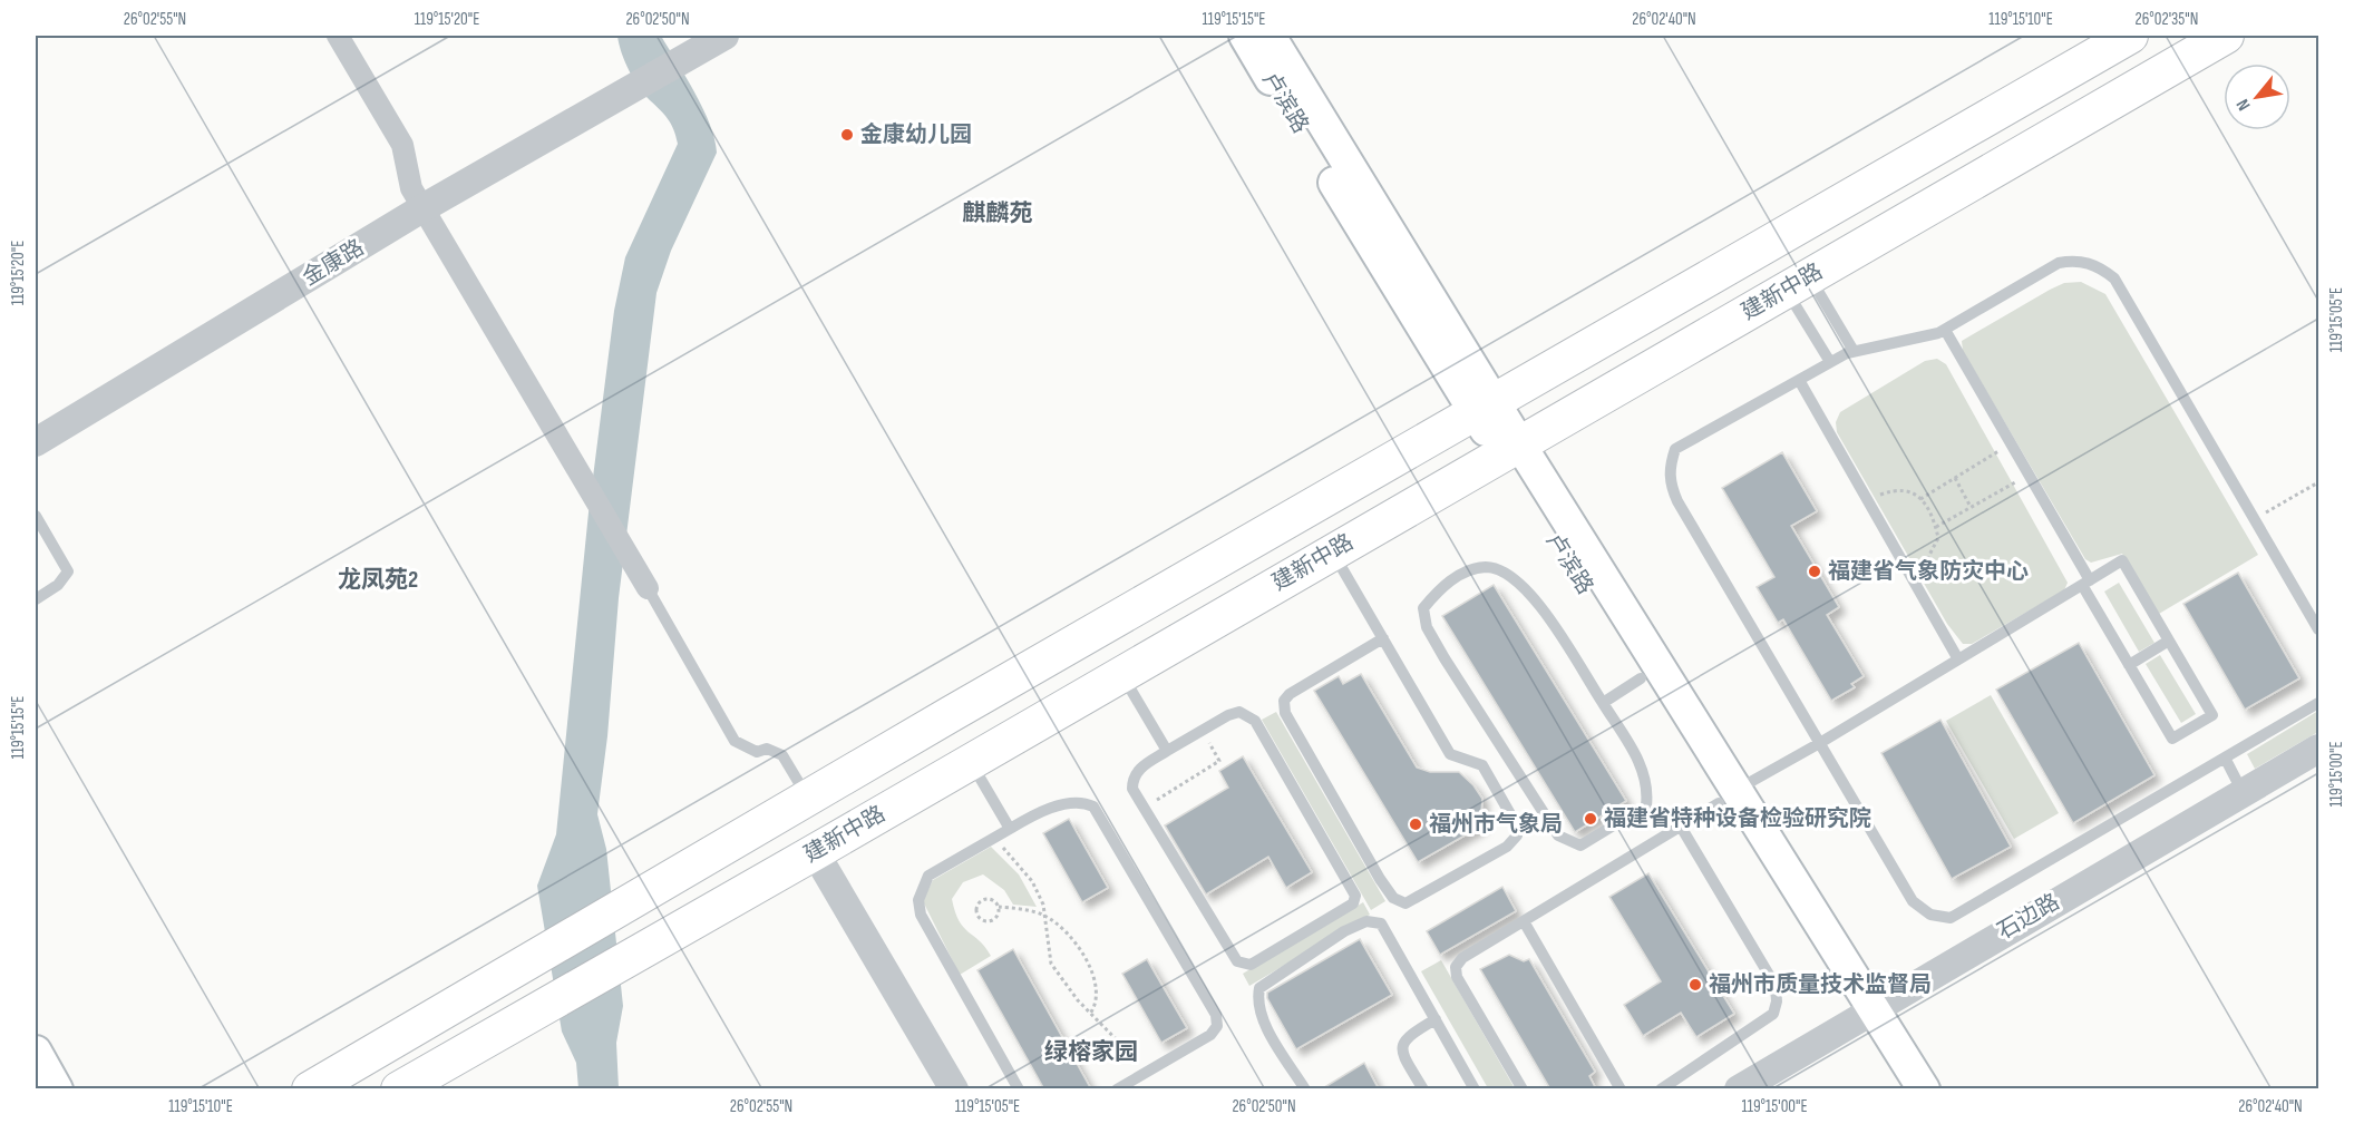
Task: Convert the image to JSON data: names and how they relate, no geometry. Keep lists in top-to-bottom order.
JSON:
{
  "streets": {
    "main road": ["卢滨路", "建新中路"],
    "street": ["金康路", "石边路"]
  },
  "crossings": [
    ["卢滨路", "建新中路"],
    ["卢滨路", "石边路"]
  ],
  "districts": ["麒麟苑", "龙凤苑2", "绿榕家园"],
  "places": [
    "金康幼儿园",
    "福建省气象防灾中心",
    "福建省特种设备检验研究院",
    "福州市气象局",
    "福州市质量技术监督局"
  ],
  "north": "bottom left",
  "coordinates": [
    "26°02'55\"N",
    "119°15'20\"E",
    "26°02'50\"N",
    "119°15'15\"E",
    "26°02'40\"N",
    "119°15'10\"E",
    "26°02'35\"N",
    "119°15'05\"E",
    "119°15'00\"E"
  ]
}
